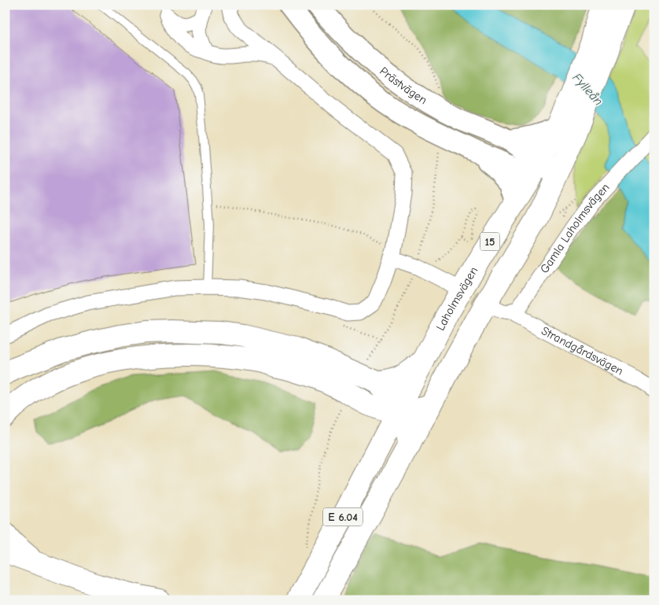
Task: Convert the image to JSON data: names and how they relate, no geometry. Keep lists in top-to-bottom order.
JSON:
{
  "streets": {
    "main road": ["15", "Laholmsvägen", "E 6.04"],
    "street": ["Prästvägen", "Gamla Laholmsvägen", "Strandgårdsvägen"]
  },
  "crossings": [
    ["Prästvägen", "Laholmsvägen"],
    ["Gamla Laholmsvägen", "Strandgårdsvägen"]
  ],
  "water": ["Fylleån"]
}
